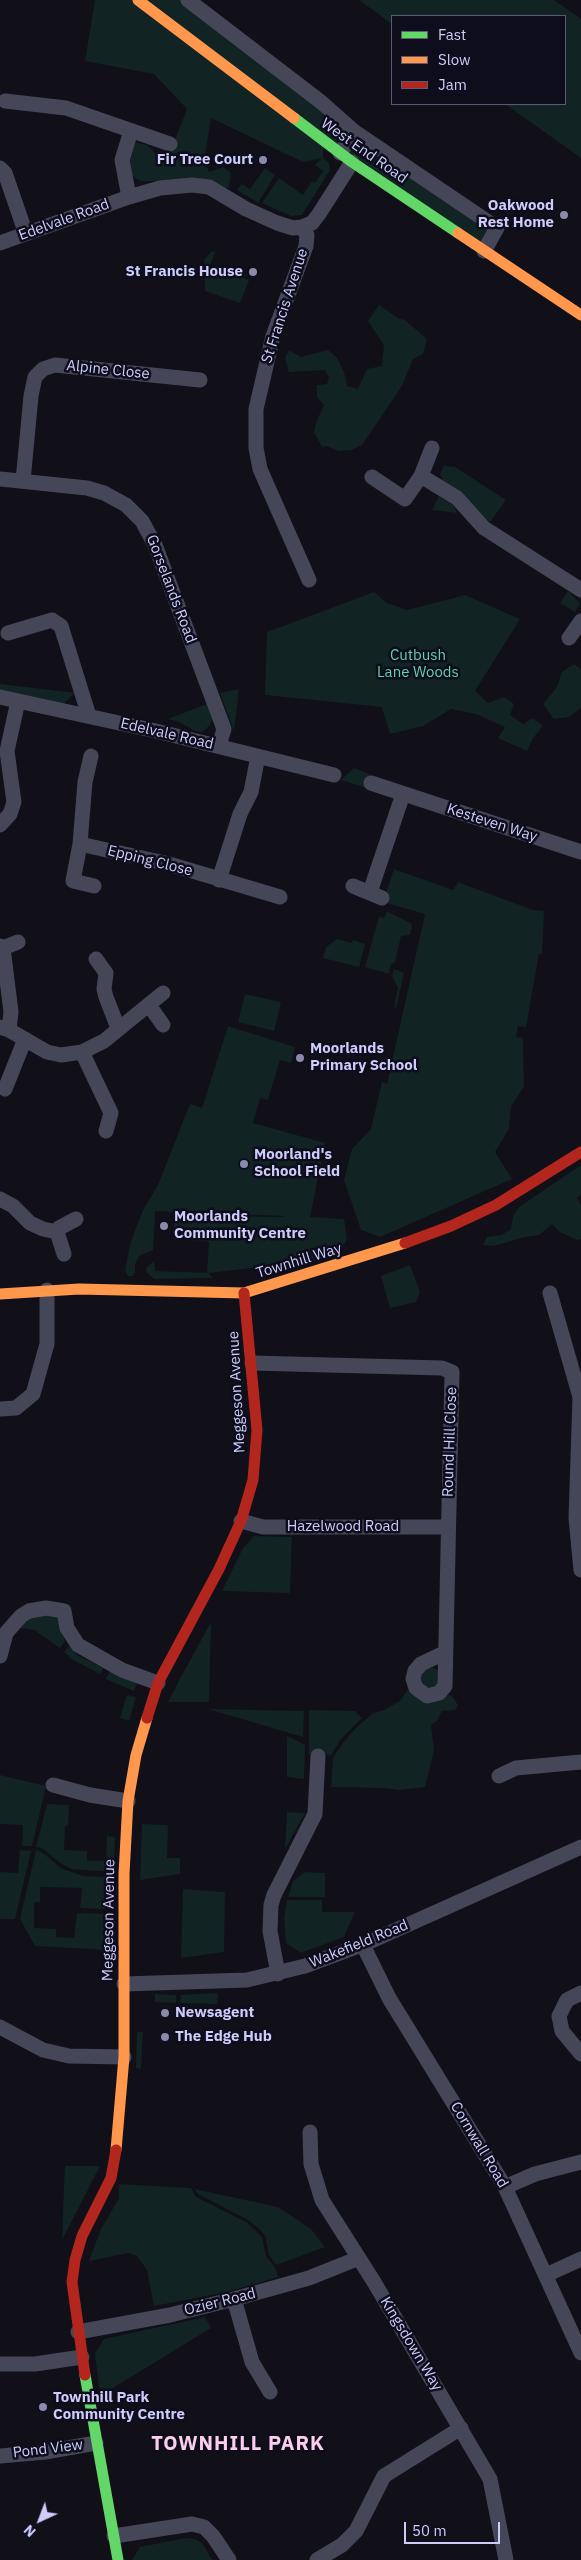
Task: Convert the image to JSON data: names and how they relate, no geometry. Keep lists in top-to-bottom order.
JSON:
{
  "streets": {
    "street": [
      "West End Road",
      "Edelvale Road",
      "St Francis Avenue",
      "Alpine Close",
      "Gorselands Road",
      "Kesteven Way",
      "Epping Close",
      "Townhill Way",
      "Meggeson Avenue",
      "Round Hill Close",
      "Hazelwood Road",
      "Wakefield Road",
      "Cornwall Road",
      "Ozier Road",
      "Kingsdown Way",
      "Pond View"
    ]
  },
  "crossings": [
    ["West End Road", "St Francis Avenue"],
    ["Edelvale Road", "St Francis Avenue"],
    ["Edelvale Road", "Gorselands Road"],
    ["Alpine Close", "Gorselands Road"],
    ["Townhill Way", "Meggeson Avenue"],
    ["Meggeson Avenue", "Round Hill Close"],
    ["Meggeson Avenue", "Hazelwood Road"],
    ["Meggeson Avenue", "Wakefield Road"],
    ["Meggeson Avenue", "Ozier Road"],
    ["Meggeson Avenue", "Pond View"],
    ["Round Hill Close", "Hazelwood Road"],
    ["Wakefield Road", "Cornwall Road"],
    ["Ozier Road", "Kingsdown Way"]
  ],
  "districts": ["TOWNHILL PARK"],
  "parks": ["Cutbush Lane Woods"],
  "places": [
    "Fir Tree Court",
    "Oakwood Rest Home",
    "St Francis House",
    "Moorlands Primary School",
    "Moorland's School Field",
    "Moorlands Community Centre",
    "Newsagent",
    "The Edge Hub",
    "Townhill Park Community Centre"
  ],
  "legend": ["Fast", "Slow", "Jam"],
  "scale_bar": "50 m",
  "north": "bottom left"
}
